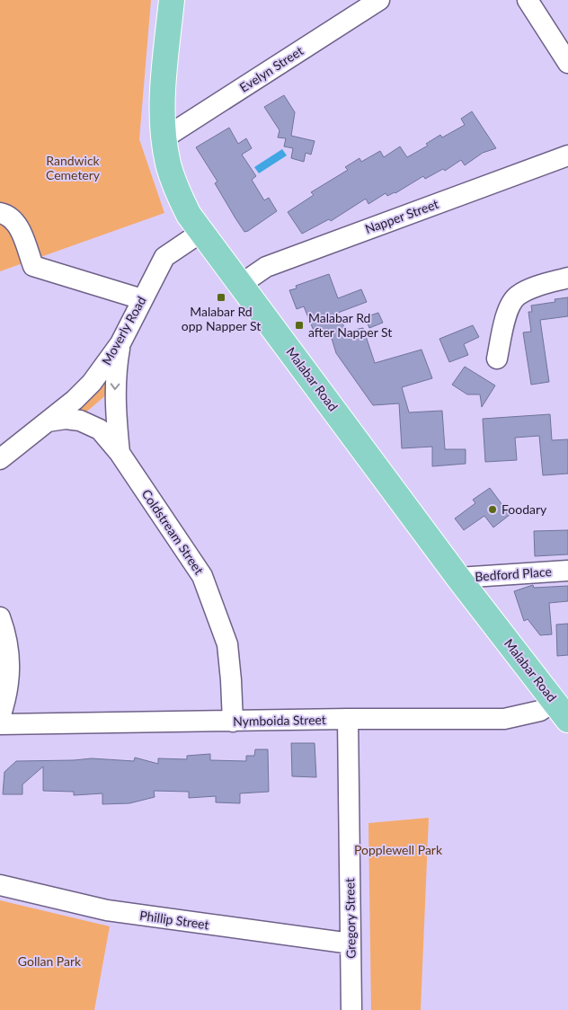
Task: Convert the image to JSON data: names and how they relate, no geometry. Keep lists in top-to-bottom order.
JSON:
{
  "streets": {
    "main road": ["Malabar Road"],
    "street": [
      "Evelyn Street",
      "Napper Street",
      "Moverly Road",
      "Coldstream Street",
      "Bedford Place",
      "Nymboida Street",
      "Gregory Street",
      "Phillip Street"
    ]
  },
  "crossings": [
    ["Evelyn Street", "Malabar Road"],
    ["Napper Street", "Malabar Road"],
    ["Moverly Road", "Malabar Road"],
    ["Moverly Road", "Coldstream Street"],
    ["Malabar Road", "Bedford Place"],
    ["Malabar Road", "Nymboida Street"],
    ["Coldstream Street", "Nymboida Street"],
    ["Nymboida Street", "Gregory Street"],
    ["Gregory Street", "Phillip Street"]
  ],
  "parks": ["Randwick Cemetery", "Popplewell Park", "Gollan Park"],
  "places": {
    "transit": ["Malabar Rd opp Napper St", "Malabar Rd after Napper St"],
    "other": ["Foodary"]
  }
}
